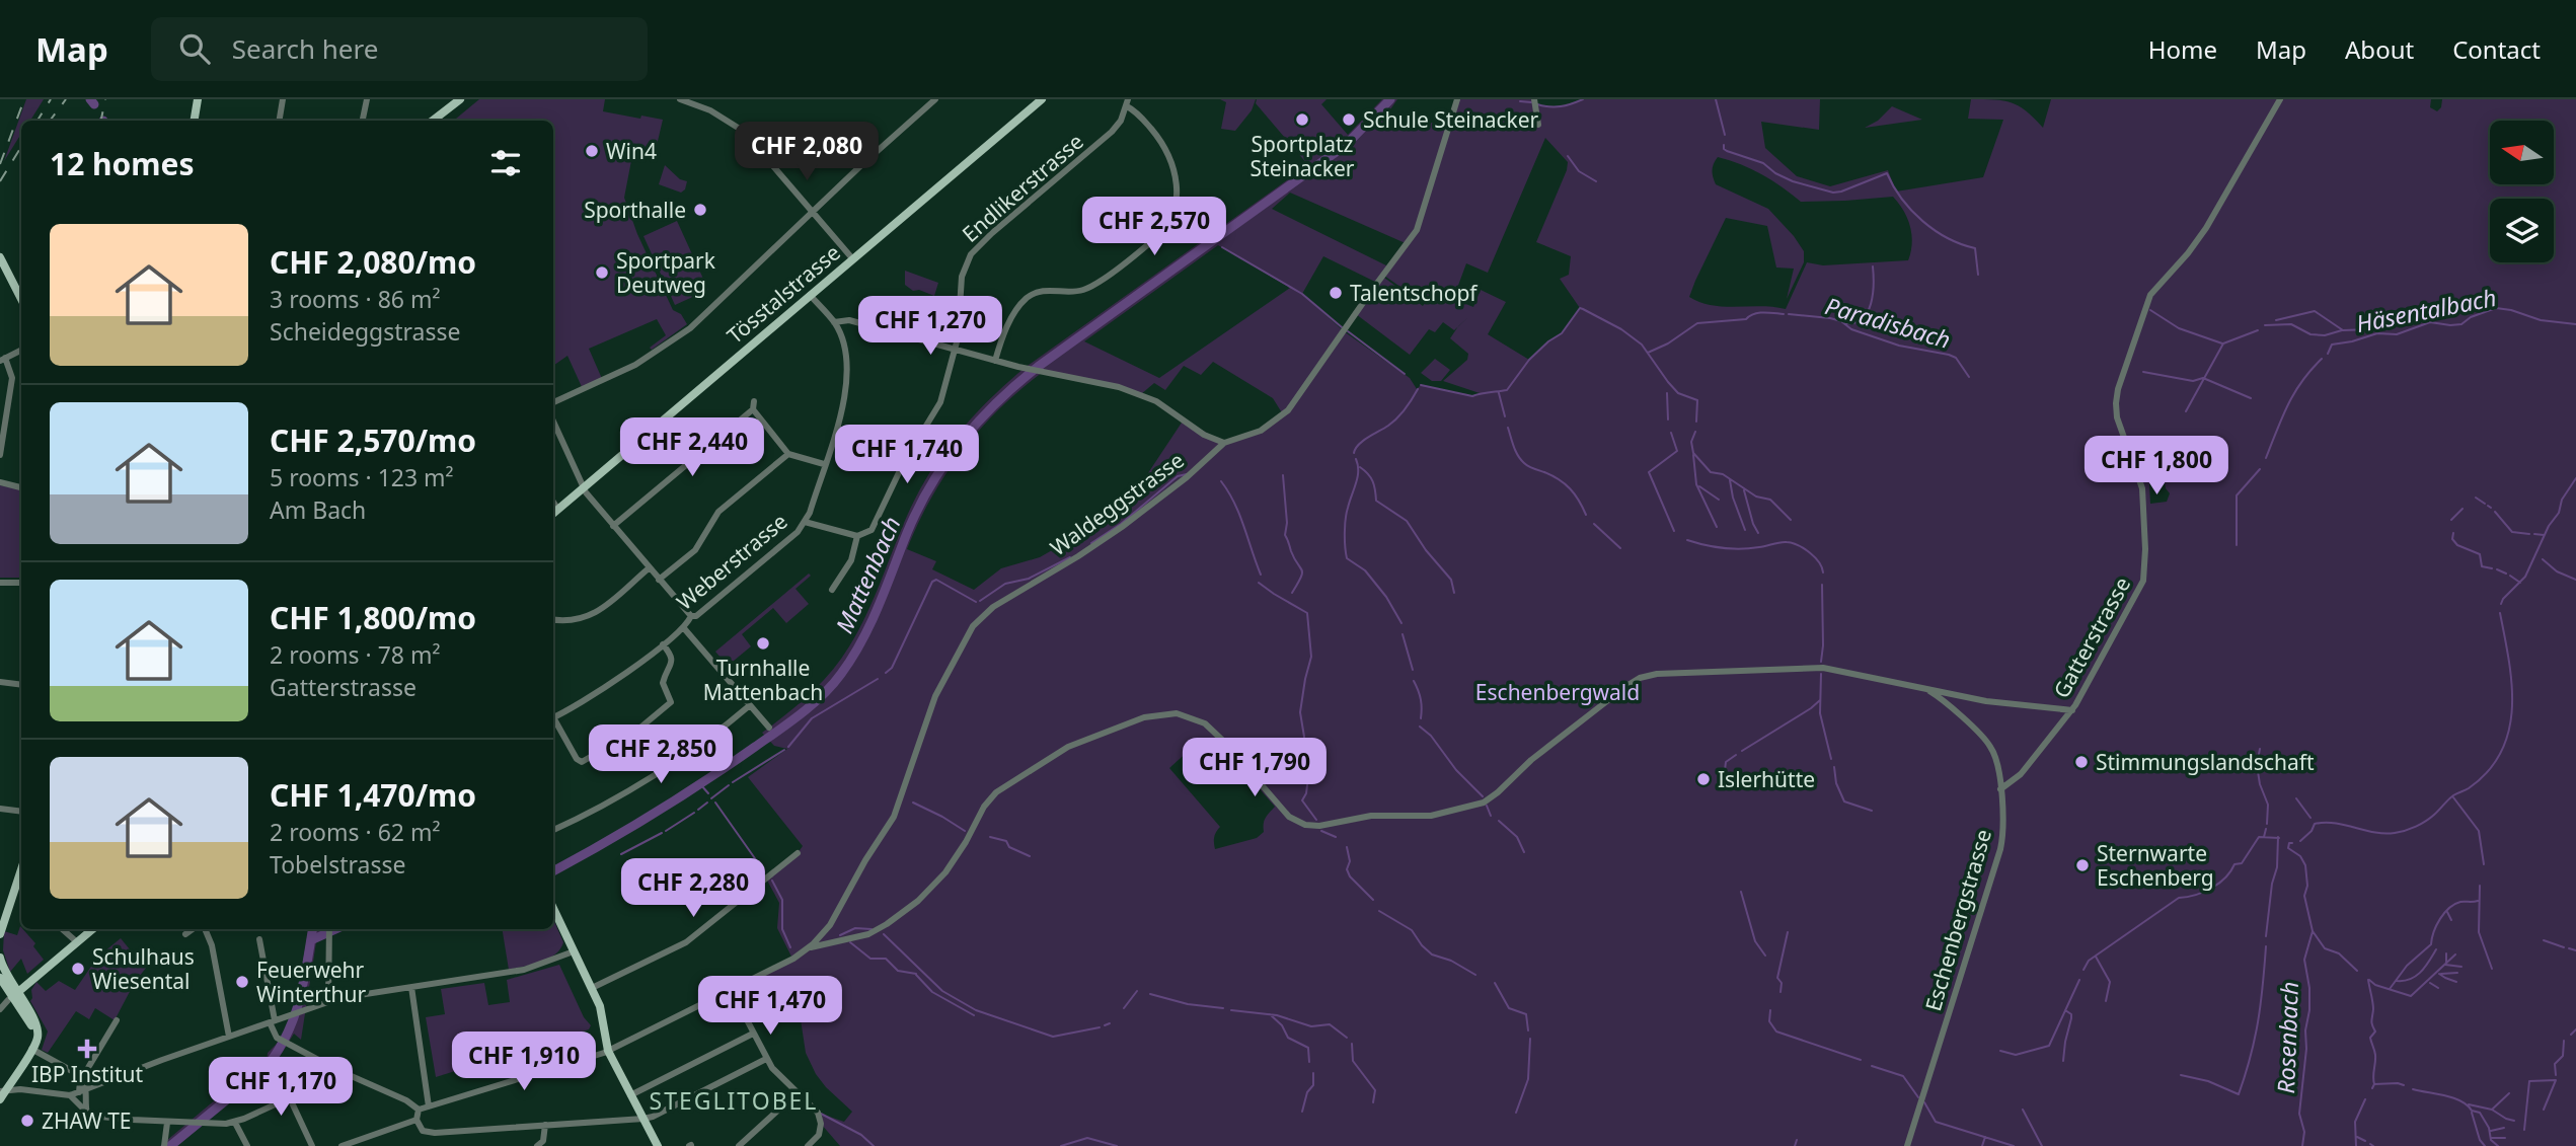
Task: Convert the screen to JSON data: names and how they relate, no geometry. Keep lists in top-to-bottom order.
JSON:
{
  "streets": {
    "main road": ["Tösstalstrasse"],
    "street": [
      "Endlikerstrasse",
      "Waldeggstrasse",
      "Weberstrasse",
      "Gatterstrasse",
      "Eschenbergstrasse"
    ]
  },
  "crossings": [
    ["Tösstalstrasse", "Weberstrasse"],
    ["Waldeggstrasse", "Eschenbergstrasse"],
    ["Gatterstrasse", "Eschenbergstrasse"]
  ],
  "districts": ["STEGLITOBEL"],
  "water": [
    "Häsentalbach",
    "Paradisbach",
    "Mattenbach",
    "Rosenbach"
  ],
  "parks": ["Eschenbergwald"],
  "places": {
    "other": [
      "Sportplatz Steinacker",
      "Schule Steinacker",
      "Win4",
      "Sporthalle",
      "Sportpark Deutweg",
      "Talentschopf",
      "Turnhalle Mattenbach",
      "Stimmungslandschaft",
      "Islerhütte",
      "Sternwarte Eschenberg",
      "Schulhaus Wiesental",
      "Feuerwehr Winterthur",
      "ZHAW TE"
    ],
    "health": ["IBP Institut"]
  },
  "north": "left",
  "page": {
    "header": "Map",
    "search": "Search here",
    "nav": [
      "Home",
      "Map",
      "About",
      "Contact"
    ],
    "heading": "12 homes",
    "price": [
      "CHF 2,080",
      "CHF 2,570",
      "CHF 1,270",
      "CHF 2,440",
      "CHF 1,740",
      "CHF 1,800",
      "CHF 2,850",
      "CHF 1,790",
      "CHF 2,280",
      "CHF 1,470",
      "CHF 1,910",
      "CHF 1,170"
    ],
    "list": [
      {
        "name": "CHF 2,080/mo",
        "note": "3 rooms · 86 m² · Scheideggstrasse"
      },
      {
        "name": "CHF 2,570/mo",
        "note": "5 rooms · 123 m² · Am Bach"
      },
      {
        "name": "CHF 1,800/mo",
        "note": "2 rooms · 78 m² · Gatterstrasse"
      },
      {
        "name": "CHF 1,470/mo",
        "note": "2 rooms · 62 m² · Tobelstrasse"
      }
    ]
  }
}
